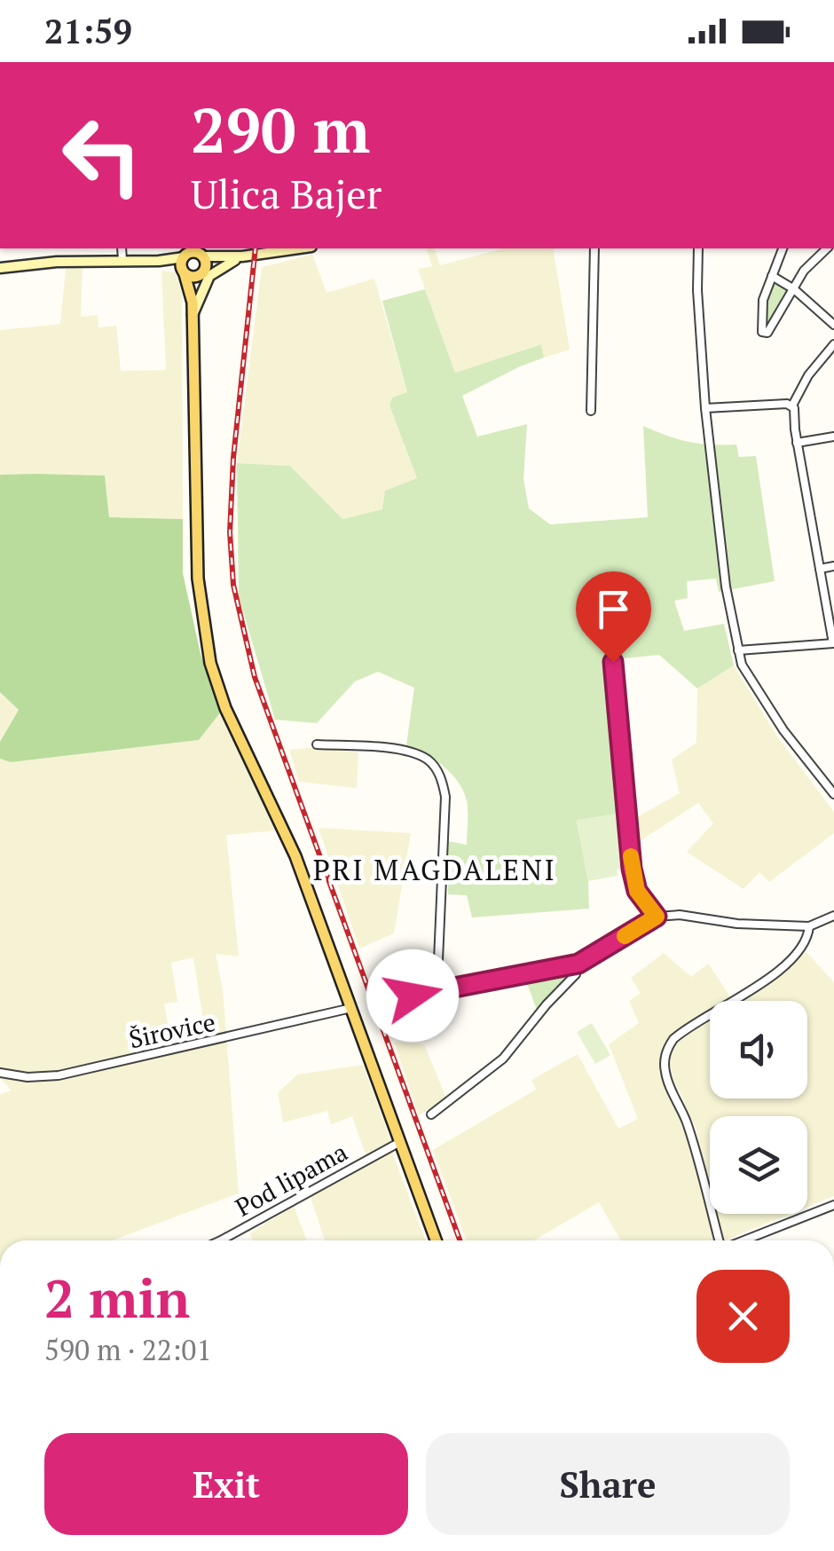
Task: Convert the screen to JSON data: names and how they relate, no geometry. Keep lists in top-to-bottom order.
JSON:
{
  "streets": {
    "street": ["Širovice", "Pod lipama"]
  },
  "districts": ["PRI MAGDALENI"],
  "page": {
    "status": "21:59",
    "turn": ["290 m", "Ulica Bajer"],
    "heading": ["2 min", "590 m · 22:01"],
    "buttons": ["Exit", "Share"]
  }
}
